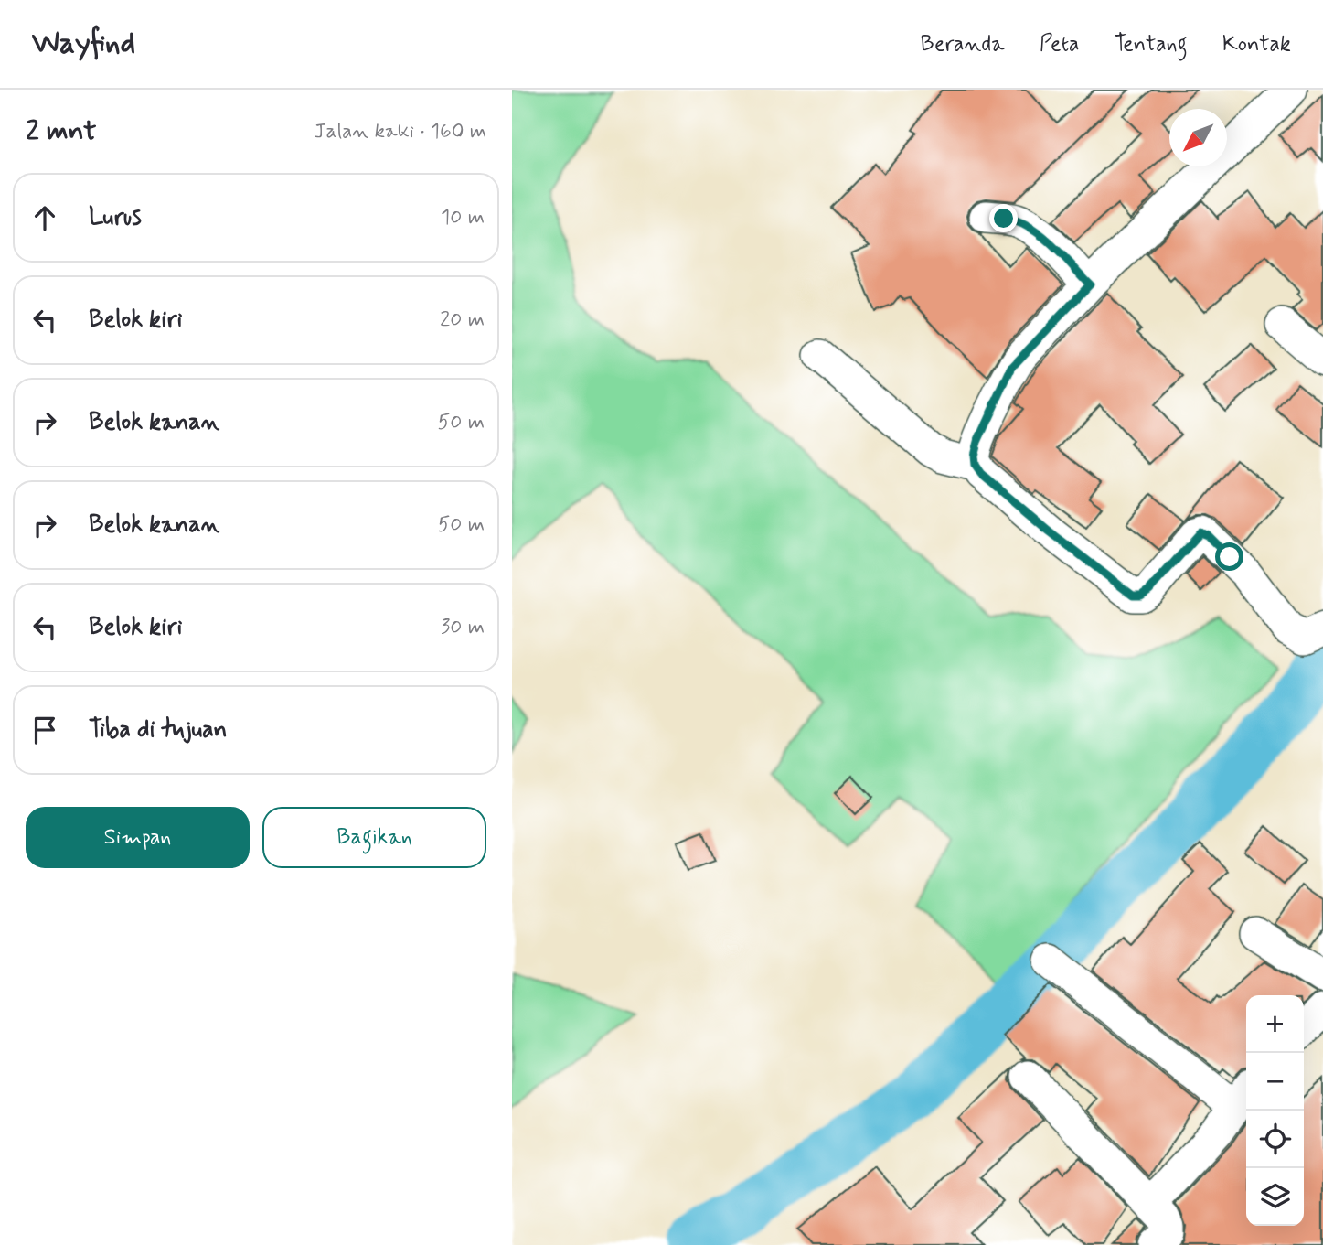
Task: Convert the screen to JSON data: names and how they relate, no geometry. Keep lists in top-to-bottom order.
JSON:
{
  "north": "bottom left",
  "page": {
    "header": "Wayfind",
    "nav": [
      "Beranda",
      "Peta",
      "Tentang",
      "Kontak"
    ],
    "heading": ["2 mnt", "Jalan kaki · 160 m"],
    "list": [
      ["Lurus", "10 m"],
      ["Belok kiri", "20 m"],
      ["Belok kanan", "50 m"],
      ["Belok kanan", "50 m"],
      ["Belok kiri", "30 m"],
      "Tiba di tujuan"
    ],
    "buttons": ["Simpan", "Bagikan"],
    "map_buttons": ["+", "−"]
  }
}
